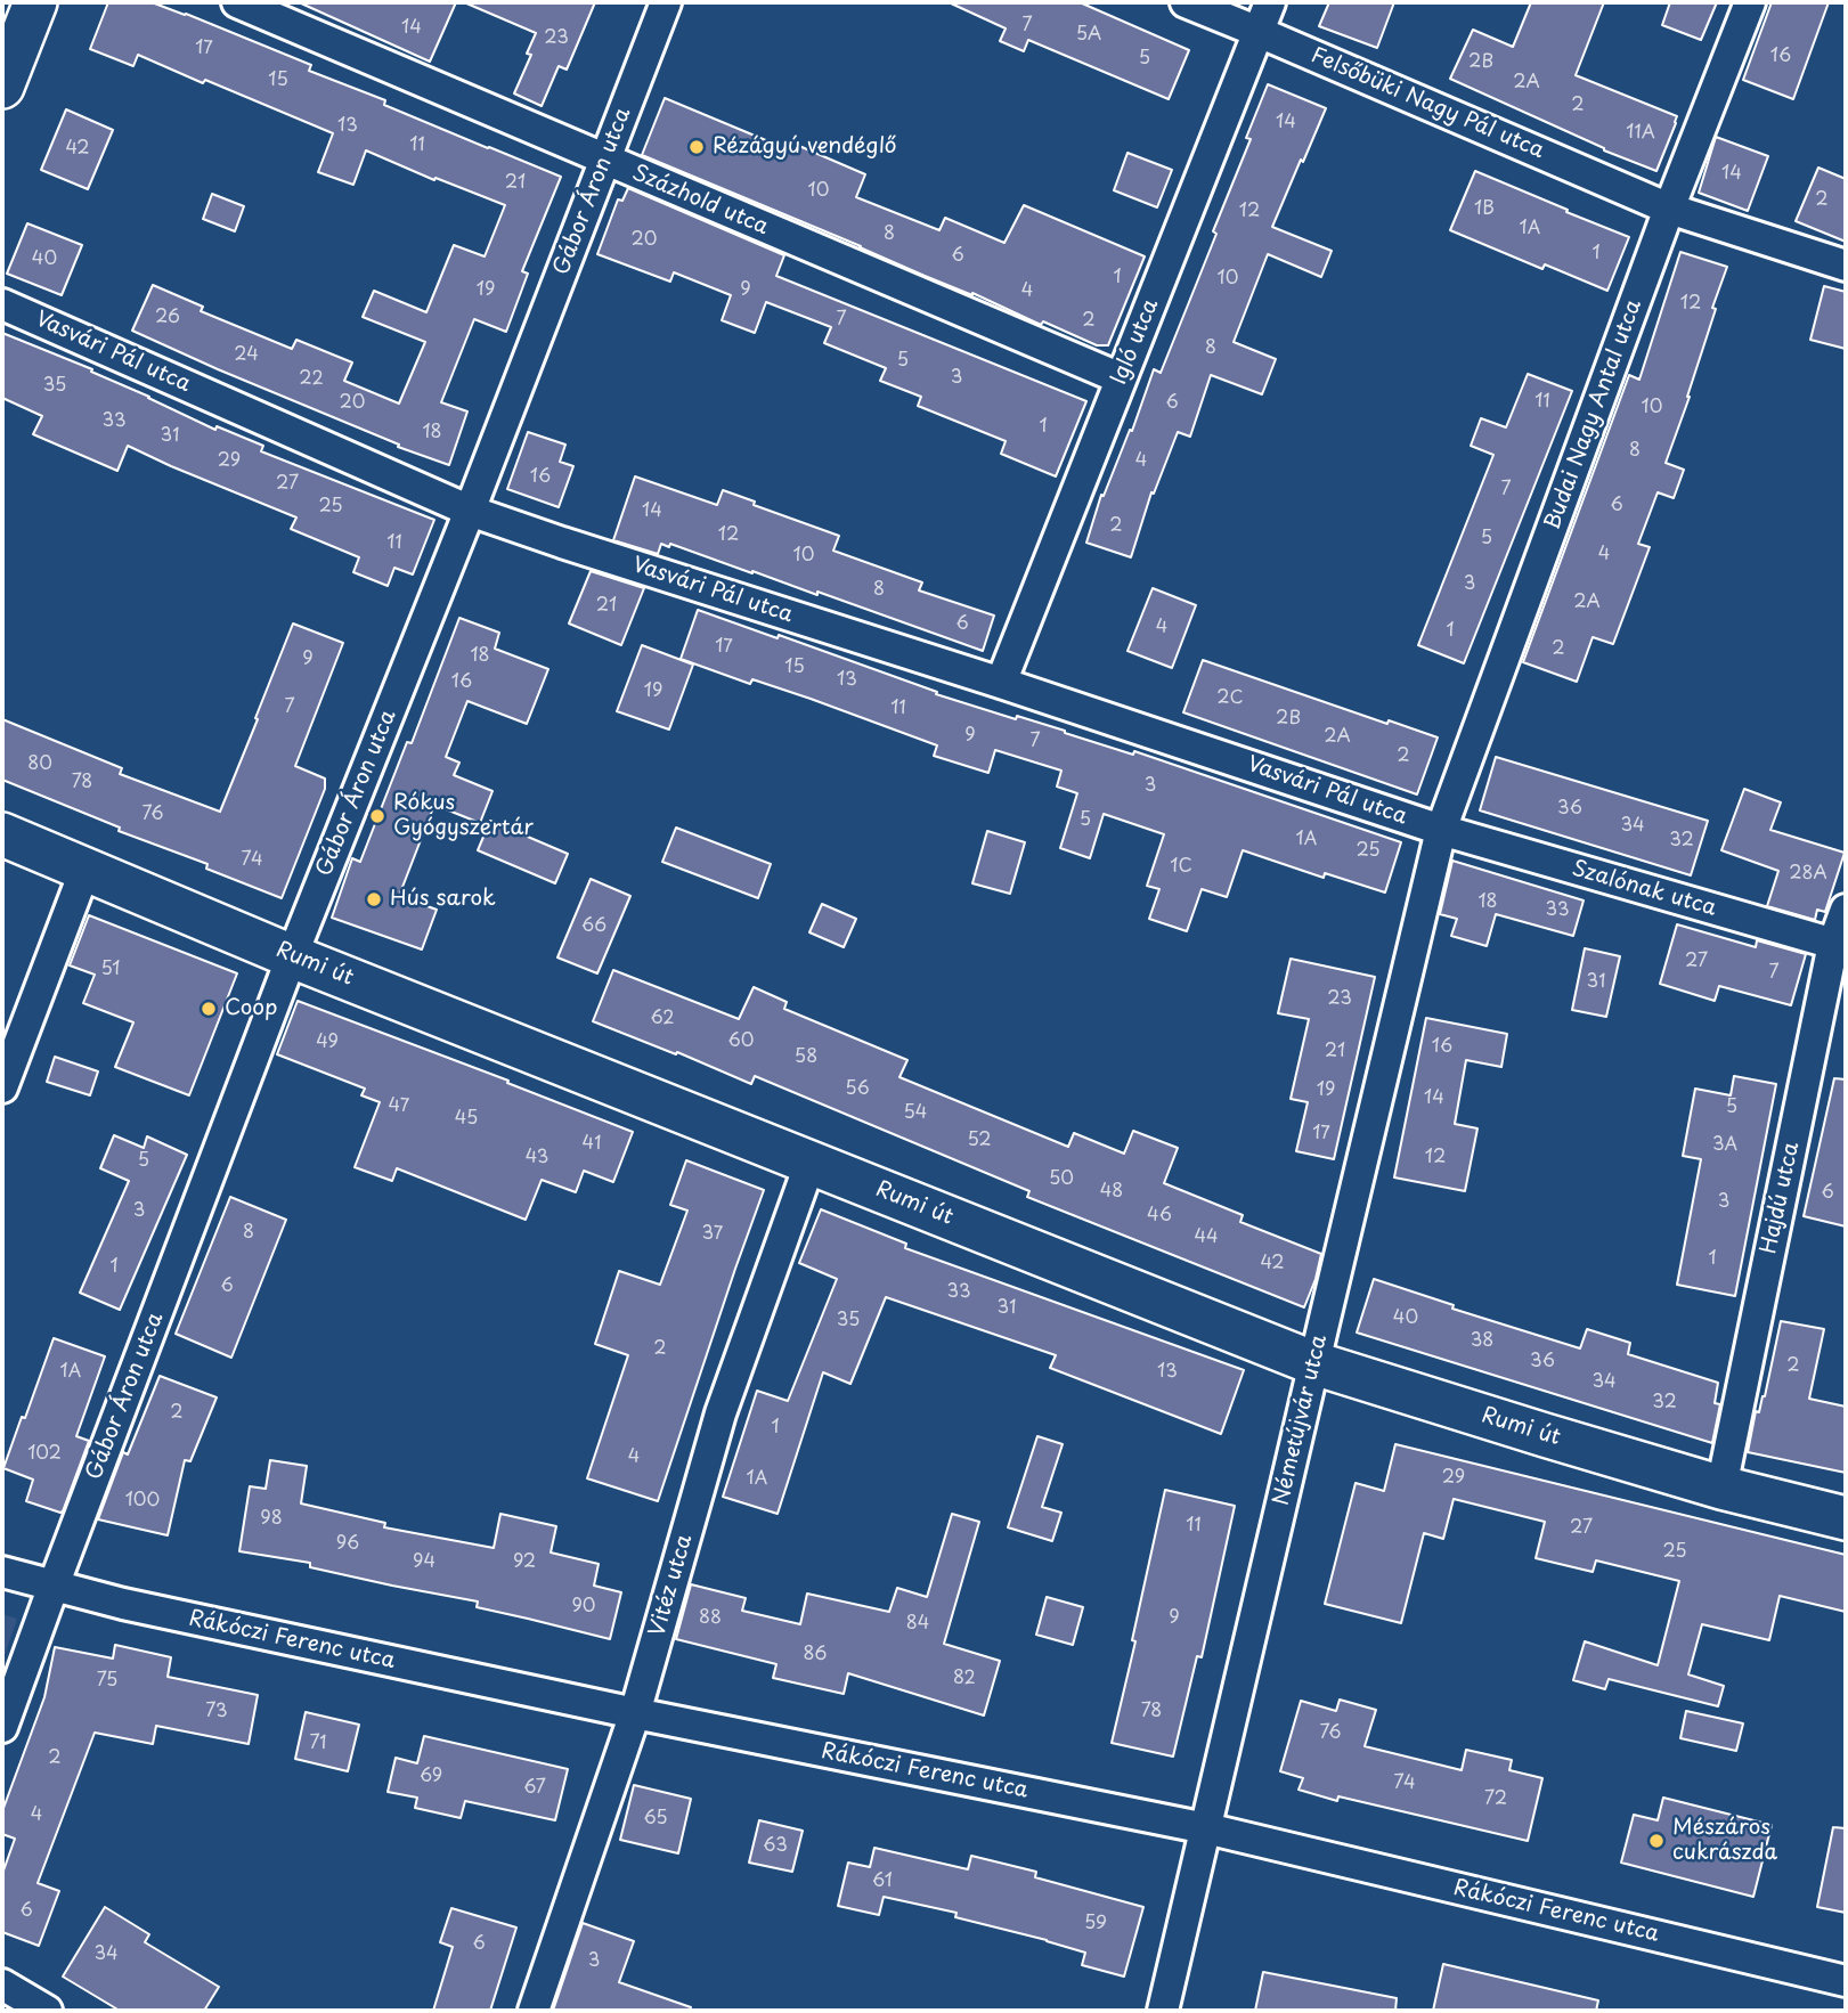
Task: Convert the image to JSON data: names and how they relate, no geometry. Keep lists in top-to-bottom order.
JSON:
{
  "streets": {
    "street": [
      "Felsőbüki Nagy Pál utca",
      "Gábor Áron utca",
      "Százhold utca",
      "Igló utca",
      "Vasvári Pál utca",
      "Budai Nagy Antal utca",
      "Szalónak utca",
      "Rumi út",
      "Hajdú utca",
      "Németújvár utca",
      "Vitéz utca",
      "Rákóczi Ferenc utca"
    ]
  },
  "crossings": [
    ["Felsőbüki Nagy Pál utca", "Igló utca"],
    ["Felsőbüki Nagy Pál utca", "Budai Nagy Antal utca"],
    ["Gábor Áron utca", "Százhold utca"],
    ["Gábor Áron utca", "Vasvári Pál utca"],
    ["Gábor Áron utca", "Rumi út"],
    ["Gábor Áron utca", "Rákóczi Ferenc utca"],
    ["Százhold utca", "Igló utca"],
    ["Igló utca", "Vasvári Pál utca"],
    ["Vasvári Pál utca", "Budai Nagy Antal utca"],
    ["Vasvári Pál utca", "Szalónak utca"],
    ["Vasvári Pál utca", "Németújvár utca"],
    ["Budai Nagy Antal utca", "Szalónak utca"],
    ["Budai Nagy Antal utca", "Németújvár utca"],
    ["Szalónak utca", "Hajdú utca"],
    ["Szalónak utca", "Németújvár utca"],
    ["Rumi út", "Hajdú utca"],
    ["Rumi út", "Németújvár utca"],
    ["Rumi út", "Vitéz utca"],
    ["Németújvár utca", "Rákóczi Ferenc utca"],
    ["Vitéz utca", "Rákóczi Ferenc utca"]
  ],
  "places": [
    "Rézágyú vendéglő",
    "Rókus Gyógyszertár",
    "Hús sarok",
    "Coop",
    "Mészáros cukrászda"
  ],
  "house_numbers": [
    "7",
    "14",
    "5A",
    "23",
    "17",
    "16",
    "5",
    "2B",
    "15",
    "2A",
    "2",
    "14",
    "13",
    "11A",
    "11",
    "42",
    "14",
    "21",
    "10",
    "2",
    "1B",
    "12",
    "1A",
    "8",
    "20",
    "1",
    "6",
    "40",
    "1",
    "10",
    "19",
    "9",
    "4",
    "12",
    "26",
    "7",
    "2",
    "8",
    "24",
    "5",
    "3",
    "22",
    "35",
    "11",
    "20",
    "6",
    "10",
    "33",
    "1",
    "18",
    "31",
    "8",
    "29",
    "4",
    "16",
    "27",
    "7",
    "6",
    "25",
    "14",
    "2",
    "12",
    "5",
    "11",
    "4",
    "10",
    "3",
    "8",
    "2A",
    "21",
    "6",
    "4",
    "1",
    "17",
    "2",
    "18",
    "9",
    "15",
    "13",
    "16",
    "19",
    "2C",
    "7",
    "11",
    "2B",
    "9",
    "2A",
    "7",
    "2",
    "80",
    "78",
    "3",
    "36",
    "76",
    "5",
    "34",
    "1A",
    "32",
    "25",
    "74",
    "1C",
    "28A",
    "18",
    "33",
    "66",
    "27",
    "51",
    "7",
    "31",
    "23",
    "62",
    "60",
    "49",
    "16",
    "21",
    "58",
    "56",
    "19",
    "14",
    "47",
    "5",
    "54",
    "45",
    "17",
    "52",
    "41",
    "3A",
    "43",
    "12",
    "5",
    "50",
    "48",
    "6",
    "3",
    "3",
    "46",
    "8",
    "37",
    "44",
    "1",
    "42",
    "1",
    "6",
    "33",
    "31",
    "40",
    "35",
    "38",
    "2",
    "36",
    "2",
    "1A",
    "13",
    "34",
    "32",
    "2",
    "1",
    "102",
    "4",
    "29",
    "1A",
    "100",
    "98",
    "11",
    "27",
    "96",
    "25",
    "94",
    "92",
    "90",
    "88",
    "9",
    "84",
    "86",
    "82",
    "75",
    "73",
    "78",
    "76",
    "71",
    "2",
    "69",
    "74",
    "67",
    "72",
    "4",
    "65",
    "63",
    "61",
    "6",
    "59",
    "6",
    "34",
    "3"
  ]
}
